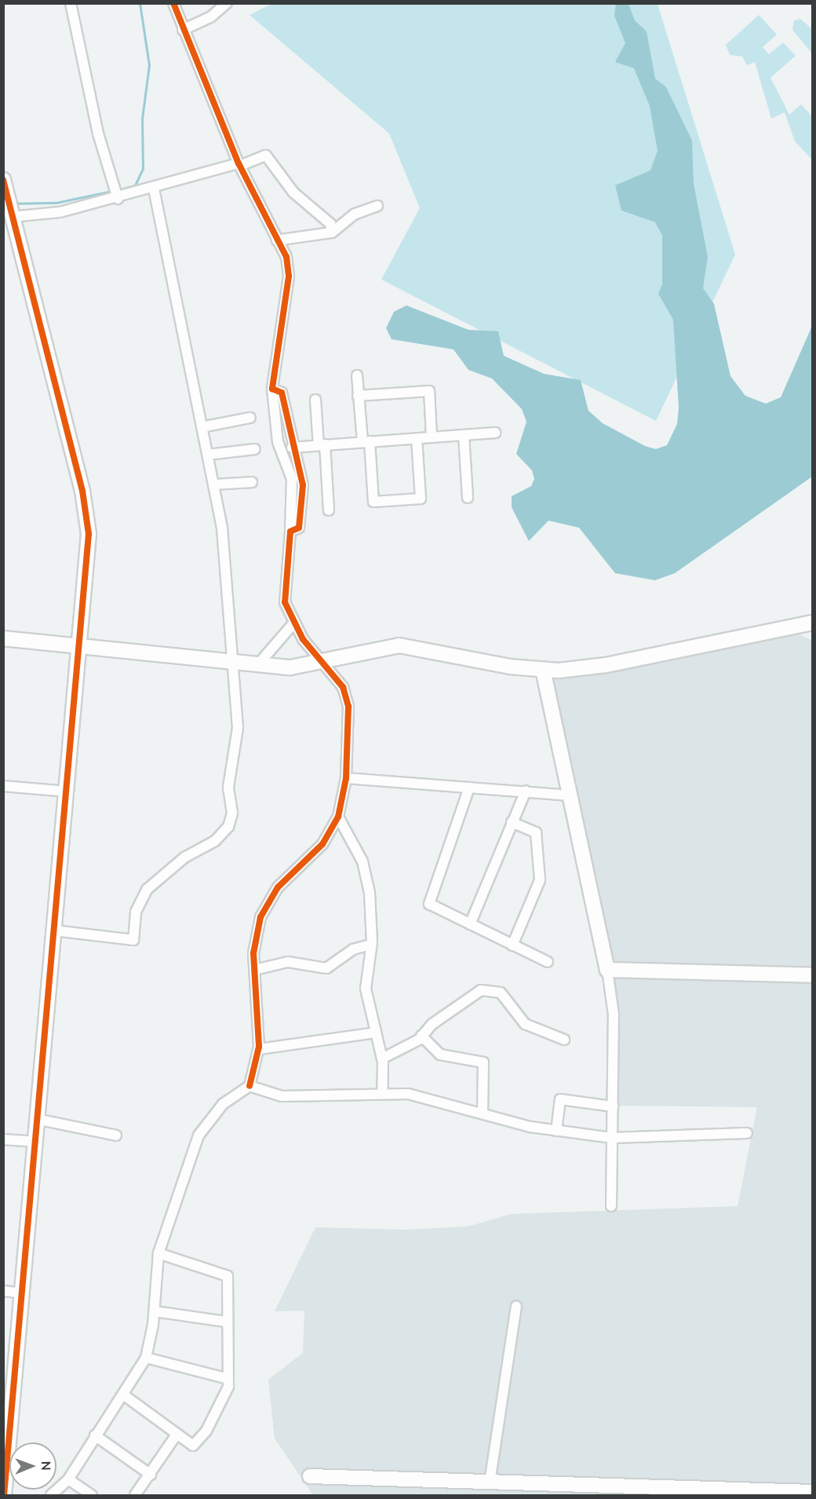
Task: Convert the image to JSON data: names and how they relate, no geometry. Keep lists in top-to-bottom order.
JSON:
{
  "north": "right"
}
